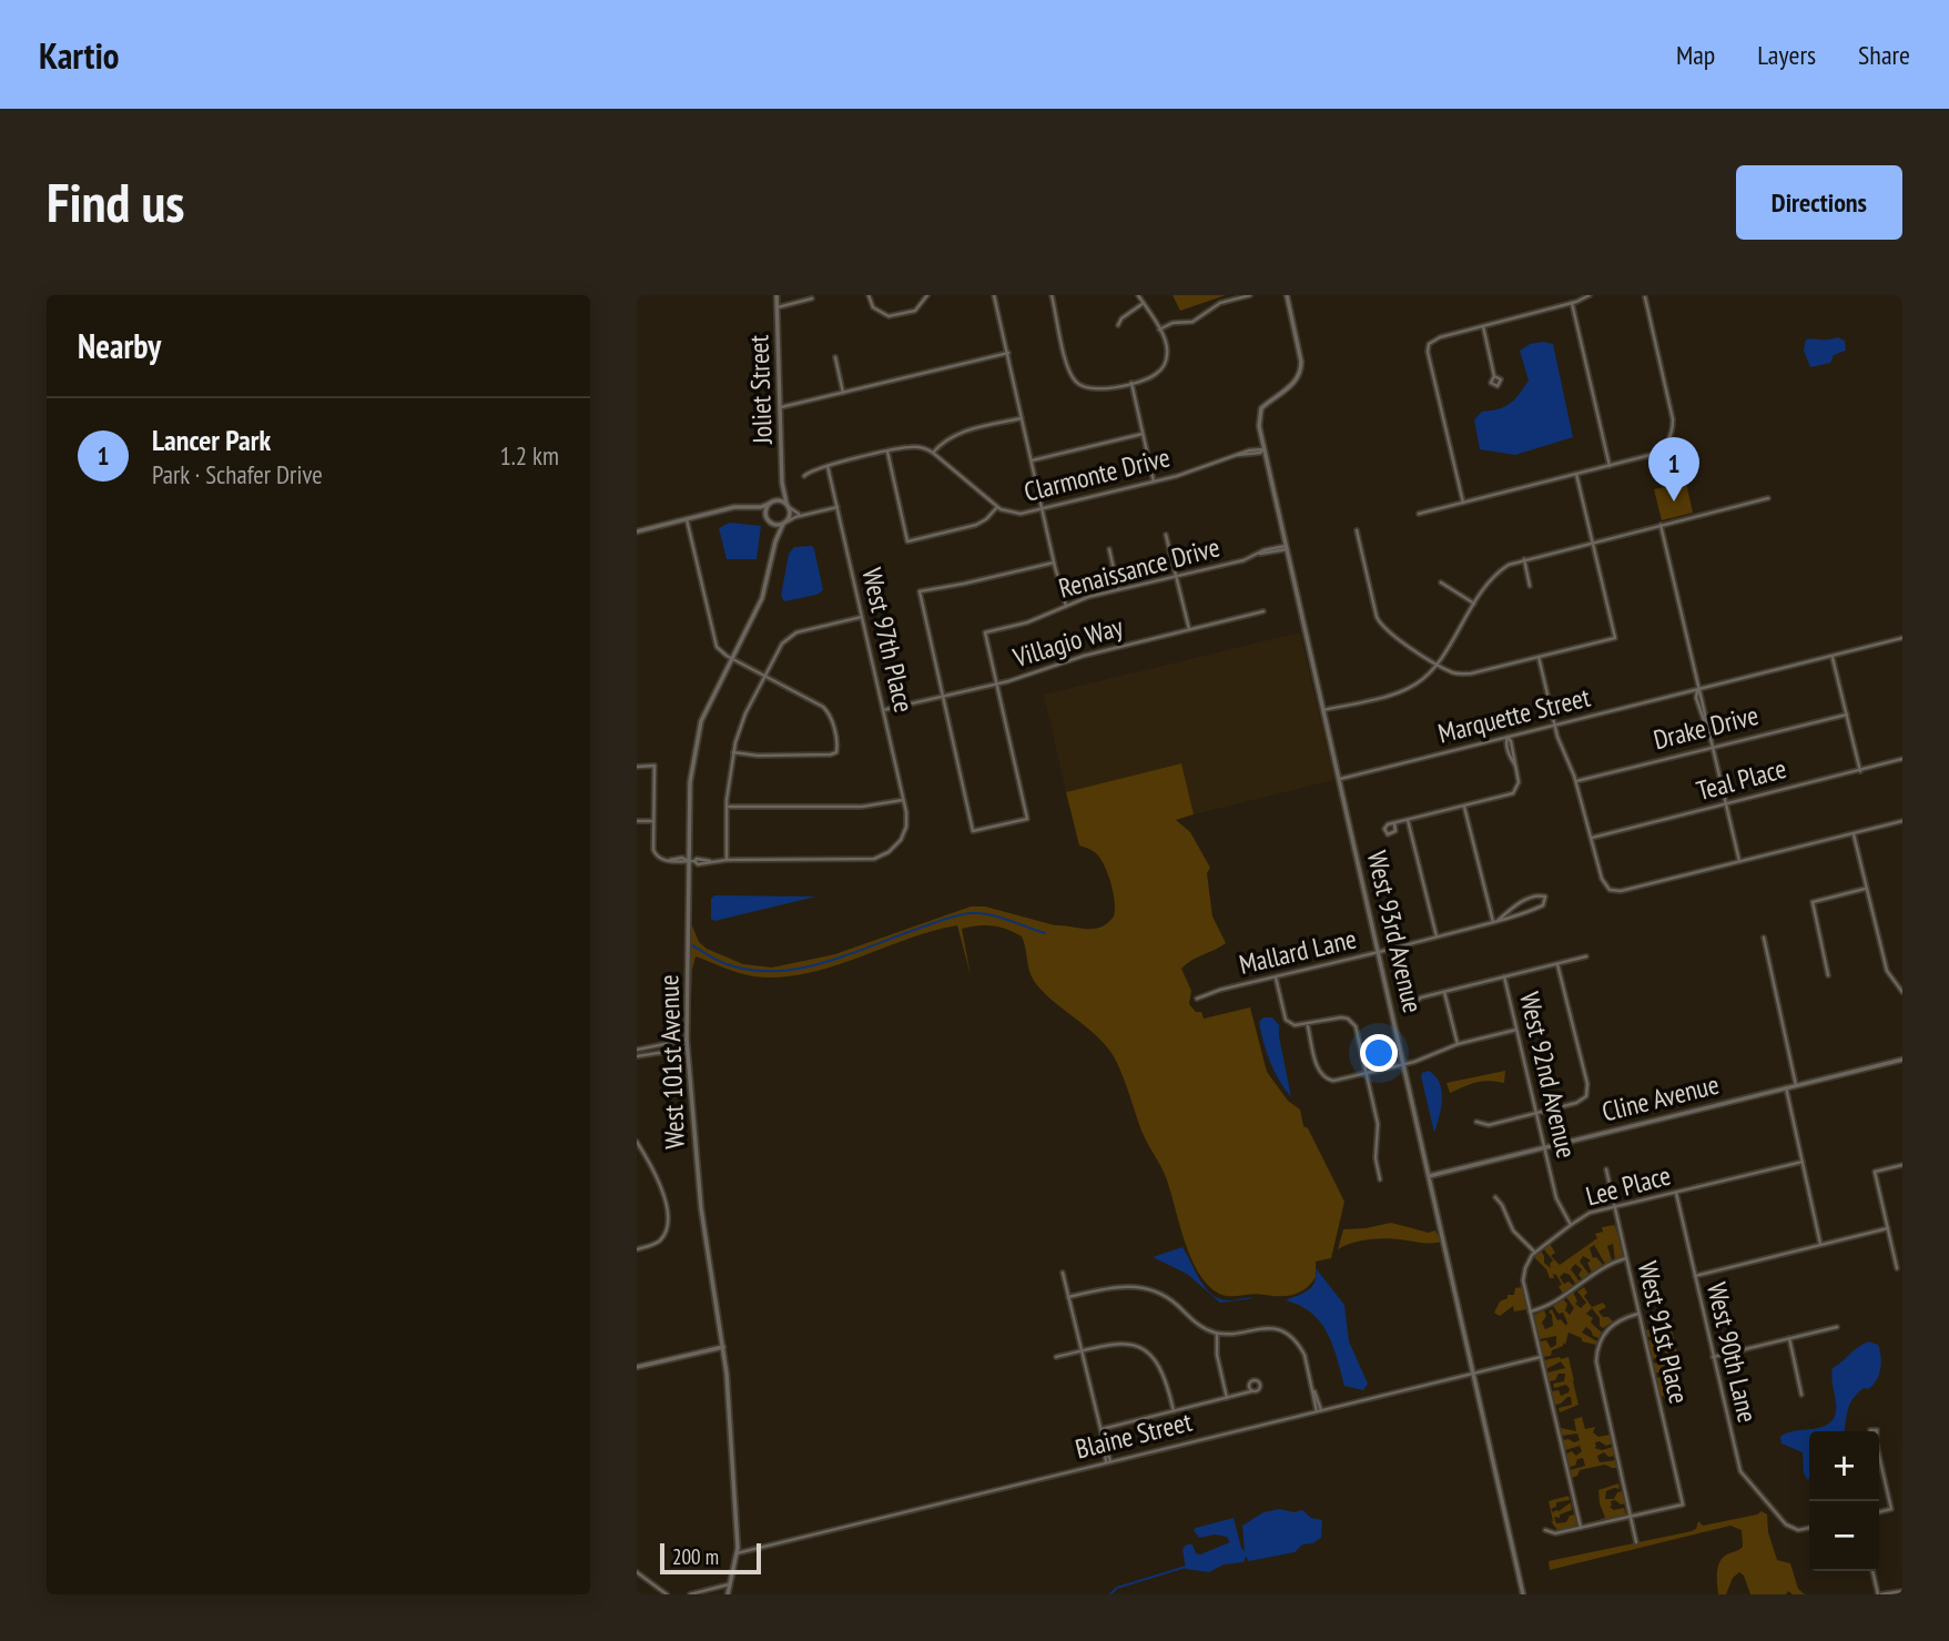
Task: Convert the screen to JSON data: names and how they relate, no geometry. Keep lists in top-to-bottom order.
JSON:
{
  "streets": {
    "street": [
      "Joliet Street",
      "Clarmonte Drive",
      "Renaissance Drive",
      "West 97th Place",
      "Villagio Way",
      "Marquette Street",
      "Drake Drive",
      "Teal Place",
      "West 93rd Avenue",
      "Mallard Lane",
      "West 101st Avenue",
      "West 92nd Avenue",
      "Cline Avenue",
      "Lee Place",
      "West 91st Place",
      "West 90th Lane",
      "Blaine Street"
    ]
  },
  "crossings": [
    ["Joliet Street", "West 101st Avenue"],
    ["Clarmonte Drive", "West 93rd Avenue"],
    ["Renaissance Drive", "Villagio Way"],
    ["Renaissance Drive", "West 93rd Avenue"],
    ["West 97th Place", "Villagio Way"],
    ["Marquette Street", "West 93rd Avenue"],
    ["West 93rd Avenue", "Mallard Lane"],
    ["West 93rd Avenue", "Cline Avenue"],
    ["West 93rd Avenue", "Blaine Street"],
    ["West 101st Avenue", "Blaine Street"],
    ["West 92nd Avenue", "Cline Avenue"],
    ["West 92nd Avenue", "Lee Place"],
    ["Lee Place", "West 91st Place"],
    ["Lee Place", "West 90th Lane"]
  ],
  "scale_bar": "200 m",
  "page": {
    "header": "Kartio",
    "nav": ["Map", "Layers", "Share"],
    "buttons": "Directions",
    "title": "Find us",
    "heading": "Nearby",
    "list": [
      {
        "mark": "1",
        "name": "Lancer Park",
        "note": "Park · Schafer Drive",
        "value": "1.2 km"
      }
    ],
    "pins": "1",
    "map_buttons": ["+", "−"],
    "scale": "200 m"
  }
}
